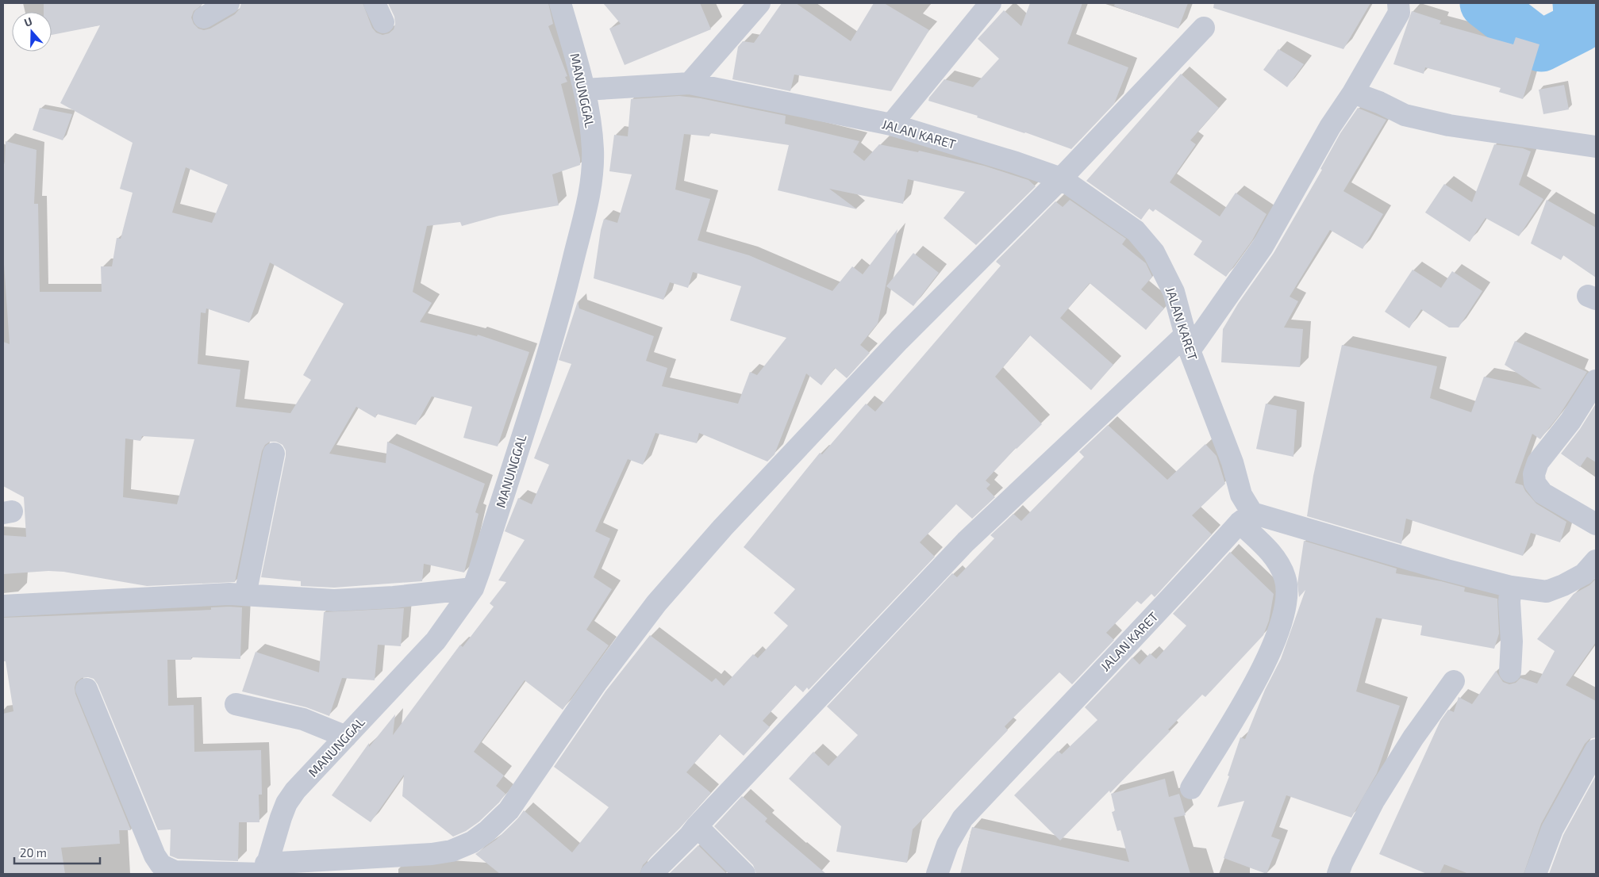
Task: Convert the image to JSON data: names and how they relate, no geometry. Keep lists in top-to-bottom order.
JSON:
{
  "streets": {
    "street": ["MANUNGGAL", "JALAN KARET"]
  },
  "crossings": [
    ["MANUNGGAL", "JALAN KARET"]
  ],
  "scale_bar": "20 m",
  "north": "top"
}
